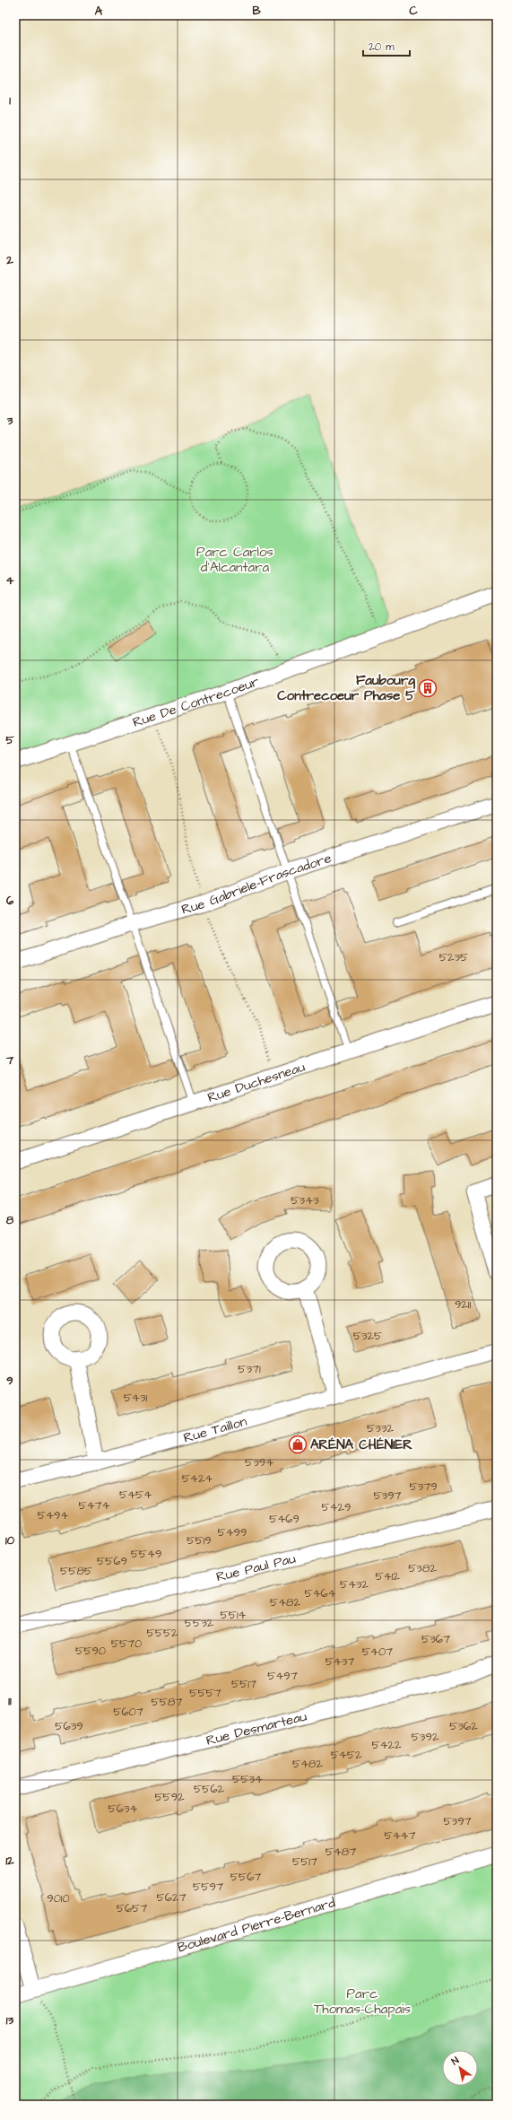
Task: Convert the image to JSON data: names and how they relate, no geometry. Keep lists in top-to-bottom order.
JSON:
{
  "streets": {
    "street": [
      "Rue De Contrecoeur",
      "Rue Gabriele-Frascadore",
      "Rue Duchesneau",
      "Rue Taillon",
      "Rue Paul Pau",
      "Rue Desmarteau",
      "Boulevard Pierre-Bernard"
    ]
  },
  "parks": ["Parc Carlos d'Alcantara", "Parc Thomas-Chapais"],
  "places": {
    "building": ["Faubourg Contrecoeur Phase 5"],
    "shop": ["ARÉNA CHÉNIER"]
  },
  "house_numbers": [
    "5235",
    "5343",
    "9211",
    "5325",
    "5371",
    "5431",
    "5332",
    "5394",
    "5424",
    "5379",
    "5454",
    "5397",
    "5474",
    "5429",
    "5494",
    "5469",
    "5499",
    "5519",
    "5549",
    "5569",
    "5382",
    "5585",
    "5412",
    "5432",
    "5464",
    "5482",
    "5514",
    "5532",
    "5552",
    "5367",
    "5570",
    "5590",
    "5407",
    "5437",
    "5497",
    "5517",
    "5557",
    "5587",
    "5607",
    "5639",
    "5362",
    "5392",
    "5422",
    "5452",
    "5482",
    "5534",
    "5562",
    "5592",
    "5634",
    "5397",
    "5447",
    "5487",
    "5517",
    "5567",
    "5597",
    "5627",
    "9010",
    "5657"
  ],
  "scale_bar": "20 m",
  "north": "top left",
  "grid": {
    "columns": ["A", "B", "C"],
    "rows": [
      "1",
      "2",
      "3",
      "4",
      "5",
      "6",
      "7",
      "8",
      "9",
      "10",
      "11",
      "12",
      "13"
    ]
  }
}
